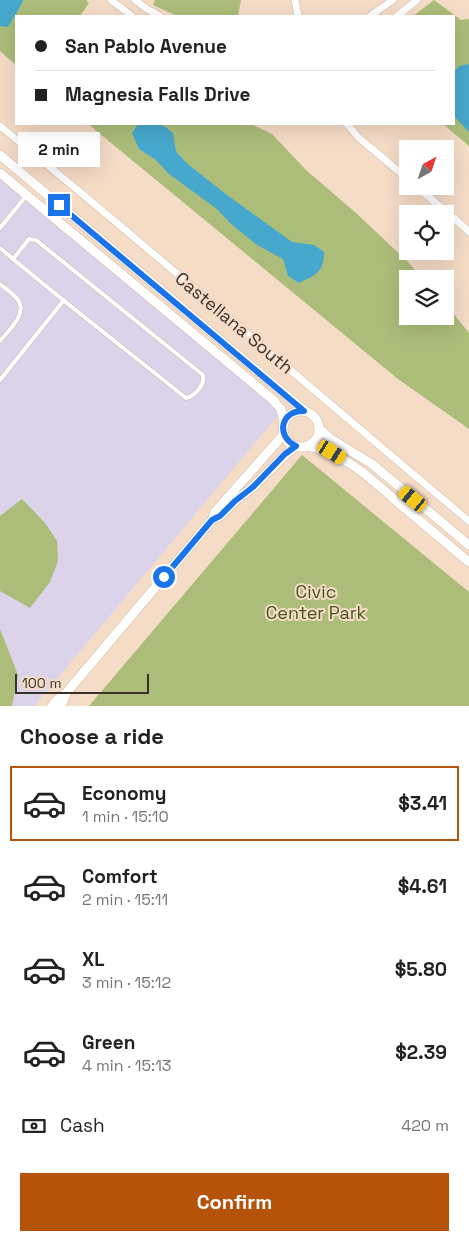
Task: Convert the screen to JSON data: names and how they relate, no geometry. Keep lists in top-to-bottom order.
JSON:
{
  "streets": {
    "street": ["Castellana South"]
  },
  "parks": ["Civic Center Park"],
  "scale_bar": "100 m",
  "north": "top right",
  "page": {
    "banner": ["San Pablo Avenue", "Magnesia Falls Drive"],
    "bubble": "2 min",
    "scale": "100 m",
    "heading": "Choose a ride",
    "list": [
      {
        "name": "Economy",
        "note": "1 min · 15:10",
        "value": "$3.41"
      },
      {
        "name": "Comfort",
        "note": "2 min · 15:11",
        "value": "$4.61"
      },
      {
        "name": "XL",
        "note": "3 min · 15:12",
        "value": "$5.80"
      },
      {
        "name": "Green",
        "note": "4 min · 15:13",
        "value": "$2.39"
      }
    ],
    "pay": ["Cash", "420 m"],
    "buttons": "Confirm"
  }
}
